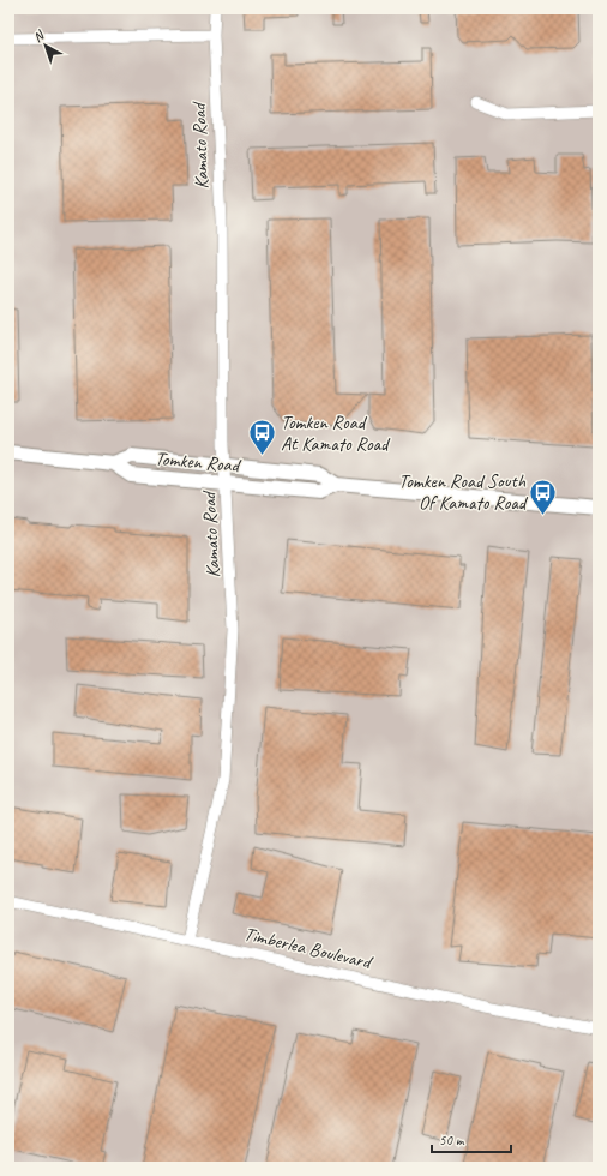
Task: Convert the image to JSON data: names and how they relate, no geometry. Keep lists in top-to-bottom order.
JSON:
{
  "streets": {
    "main road": ["Tomken Road"],
    "street": ["Kamato Road", "Timberlea Boulevard"]
  },
  "crossings": [
    ["Kamato Road", "Tomken Road"],
    ["Kamato Road", "Timberlea Boulevard"]
  ],
  "places": {
    "bus stop": ["Tomken Road At Kamato Road", "Tomken Road South Of Kamato Road"]
  },
  "scale_bar": "50 m",
  "north": "top left"
}
